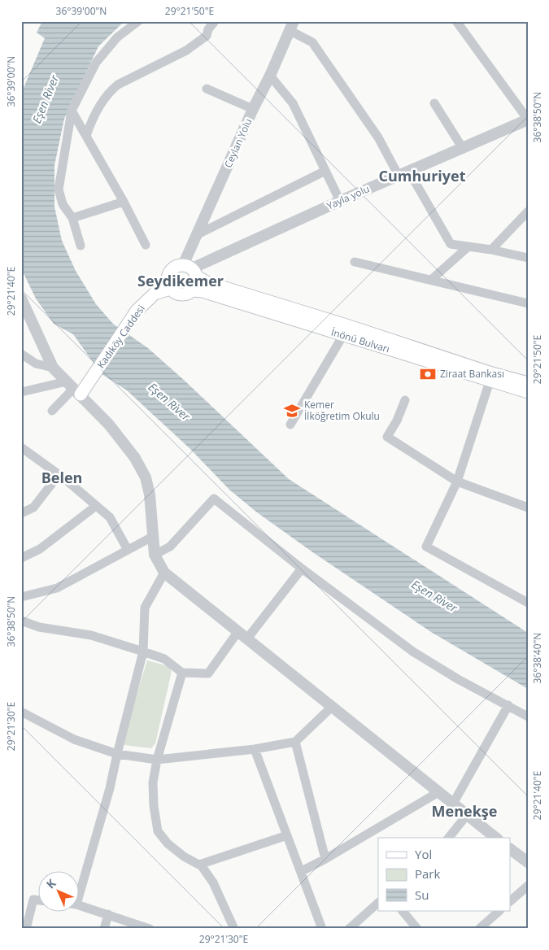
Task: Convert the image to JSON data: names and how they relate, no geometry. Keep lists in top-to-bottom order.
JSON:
{
  "streets": {
    "main road": ["Kadıköy Caddesi", "İnönü Bulvarı"],
    "street": ["Ceylan Yolu", "Yayla yolu"]
  },
  "crossings": [
    ["Ceylan Yolu", "Yayla yolu"],
    ["Ceylan Yolu", "Kadıköy Caddesi"],
    ["Ceylan Yolu", "İnönü Bulvarı"],
    ["Yayla yolu", "Kadıköy Caddesi"],
    ["Yayla yolu", "İnönü Bulvarı"],
    ["Kadıköy Caddesi", "İnönü Bulvarı"]
  ],
  "districts": [
    "Cumhuriyet",
    "Seydikemer",
    "Belen",
    "Menekşe"
  ],
  "water": ["Eşen River"],
  "places": {
    "bank": ["Ziraat Bankası"],
    "school or university": ["Kemer İlköğretim Okulu"]
  },
  "legend": ["Yol", "Park", "Su"],
  "north": "top left",
  "coordinates": [
    "36°39'00\"N",
    "29°21'50\"E",
    "36°38'50\"N",
    "29°21'40\"E",
    "36°38'40\"N",
    "29°21'30\"E"
  ]
}
